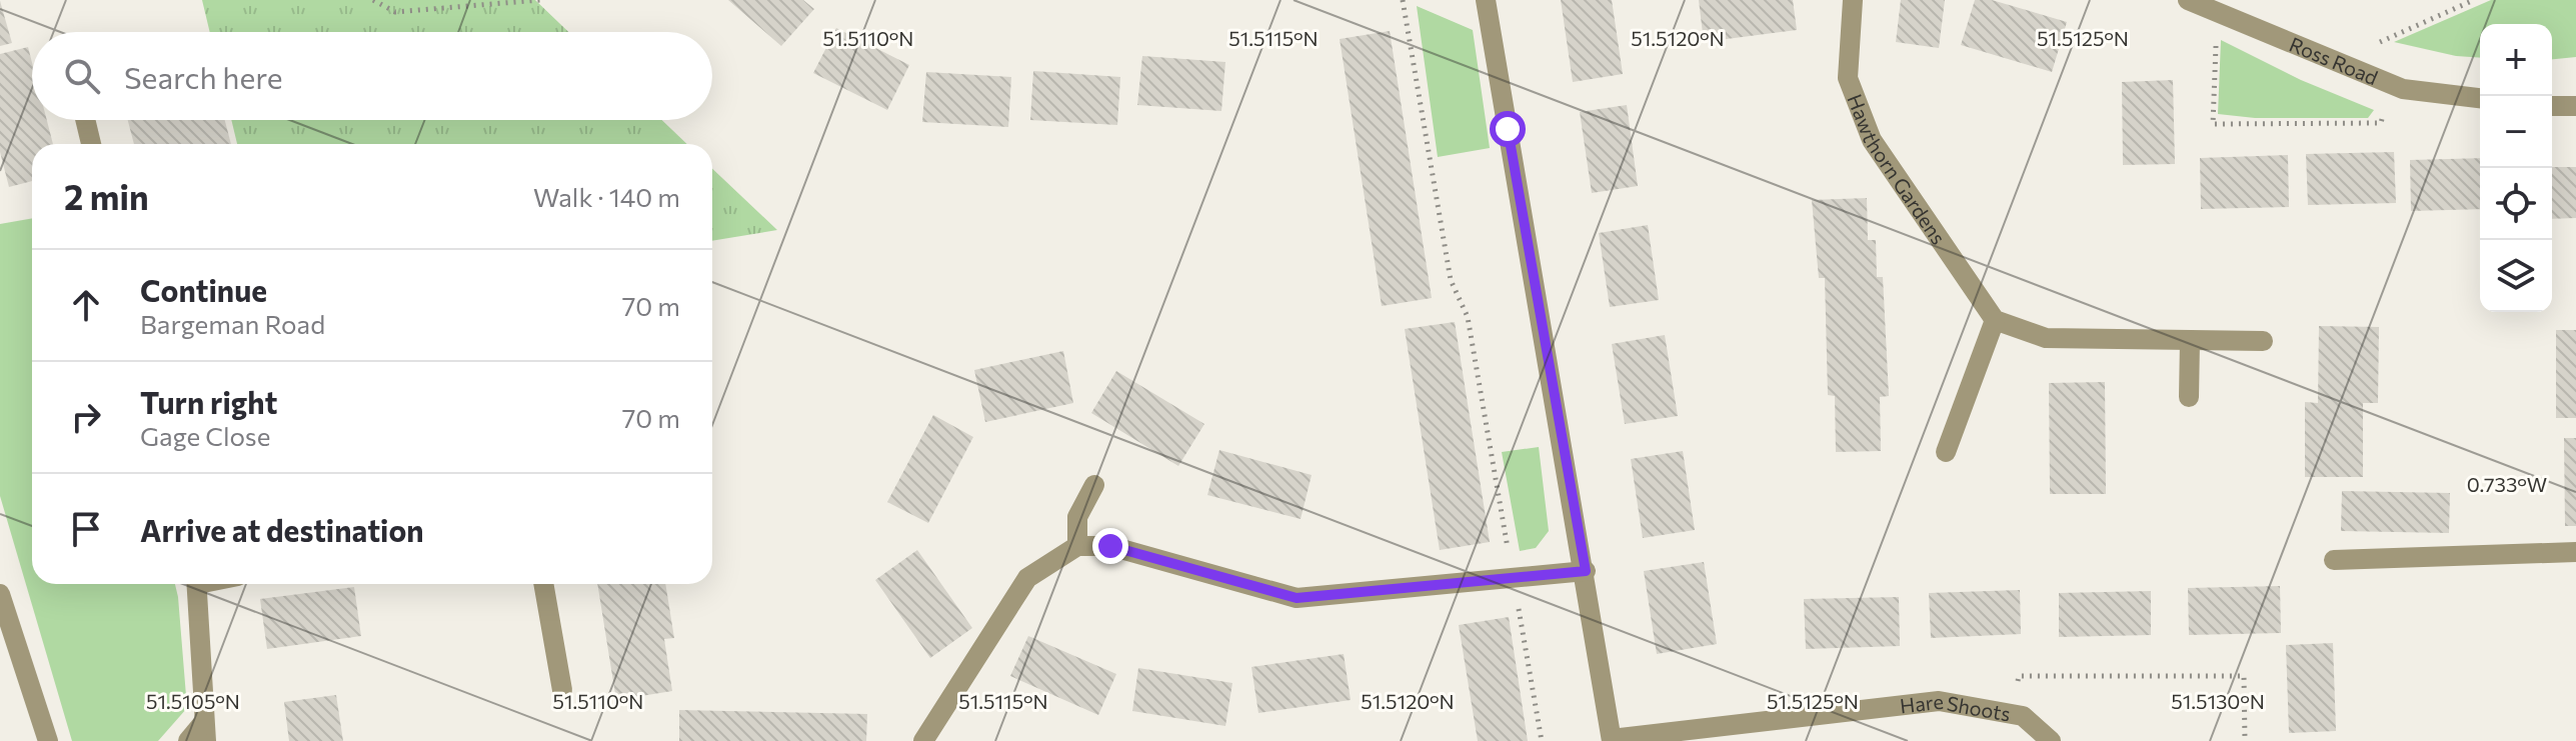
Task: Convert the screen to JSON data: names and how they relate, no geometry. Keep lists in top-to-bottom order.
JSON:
{
  "streets": {
    "street": ["Ross Road", "Hawthorn Gardens", "Hare Shoots"]
  },
  "page": {
    "map_buttons": ["+", "−"],
    "search": "Search here",
    "heading": ["2 min", "Walk · 140 m"],
    "list": [
      ["Continue", "Bargeman Road", "70 m"],
      ["Turn right", "Gage Close", "70 m"],
      "Arrive at destination"
    ]
  },
  "coordinates": [
    "51.5110°N",
    "51.5115°N",
    "51.5120°N",
    "51.5125°N",
    "0.733°W",
    "51.5105°N",
    "51.5130°N"
  ]
}
